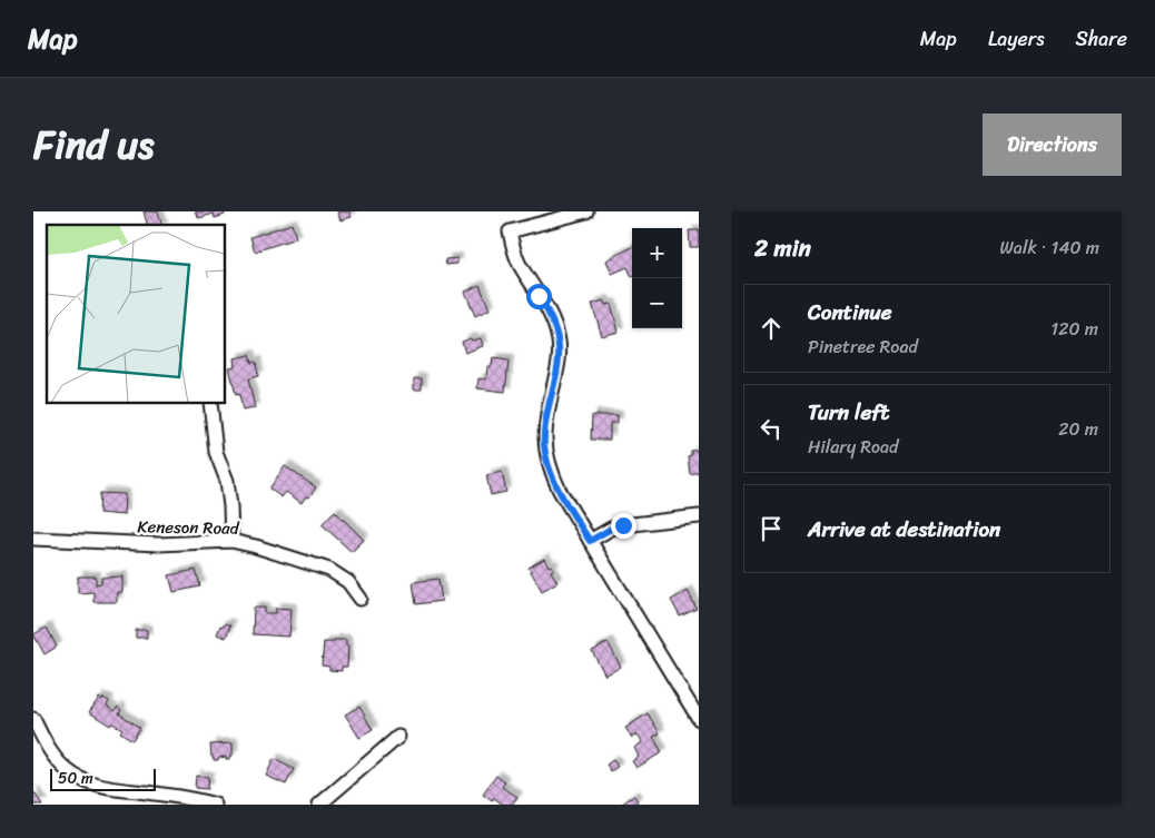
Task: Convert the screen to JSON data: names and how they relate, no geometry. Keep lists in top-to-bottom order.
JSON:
{
  "streets": {
    "street": ["Keneson Road"]
  },
  "scale_bar": "50 m",
  "page": {
    "header": "Map",
    "nav": ["Map", "Layers", "Share"],
    "title": "Find us",
    "buttons": "Directions",
    "heading": ["2 min", "Walk · 140 m"],
    "map_buttons": ["+", "−"],
    "list": [
      ["Continue", "Pinetree Road", "120 m"],
      ["Turn left", "Hilary Road", "20 m"],
      "Arrive at destination"
    ],
    "scale": "50 m"
  }
}
